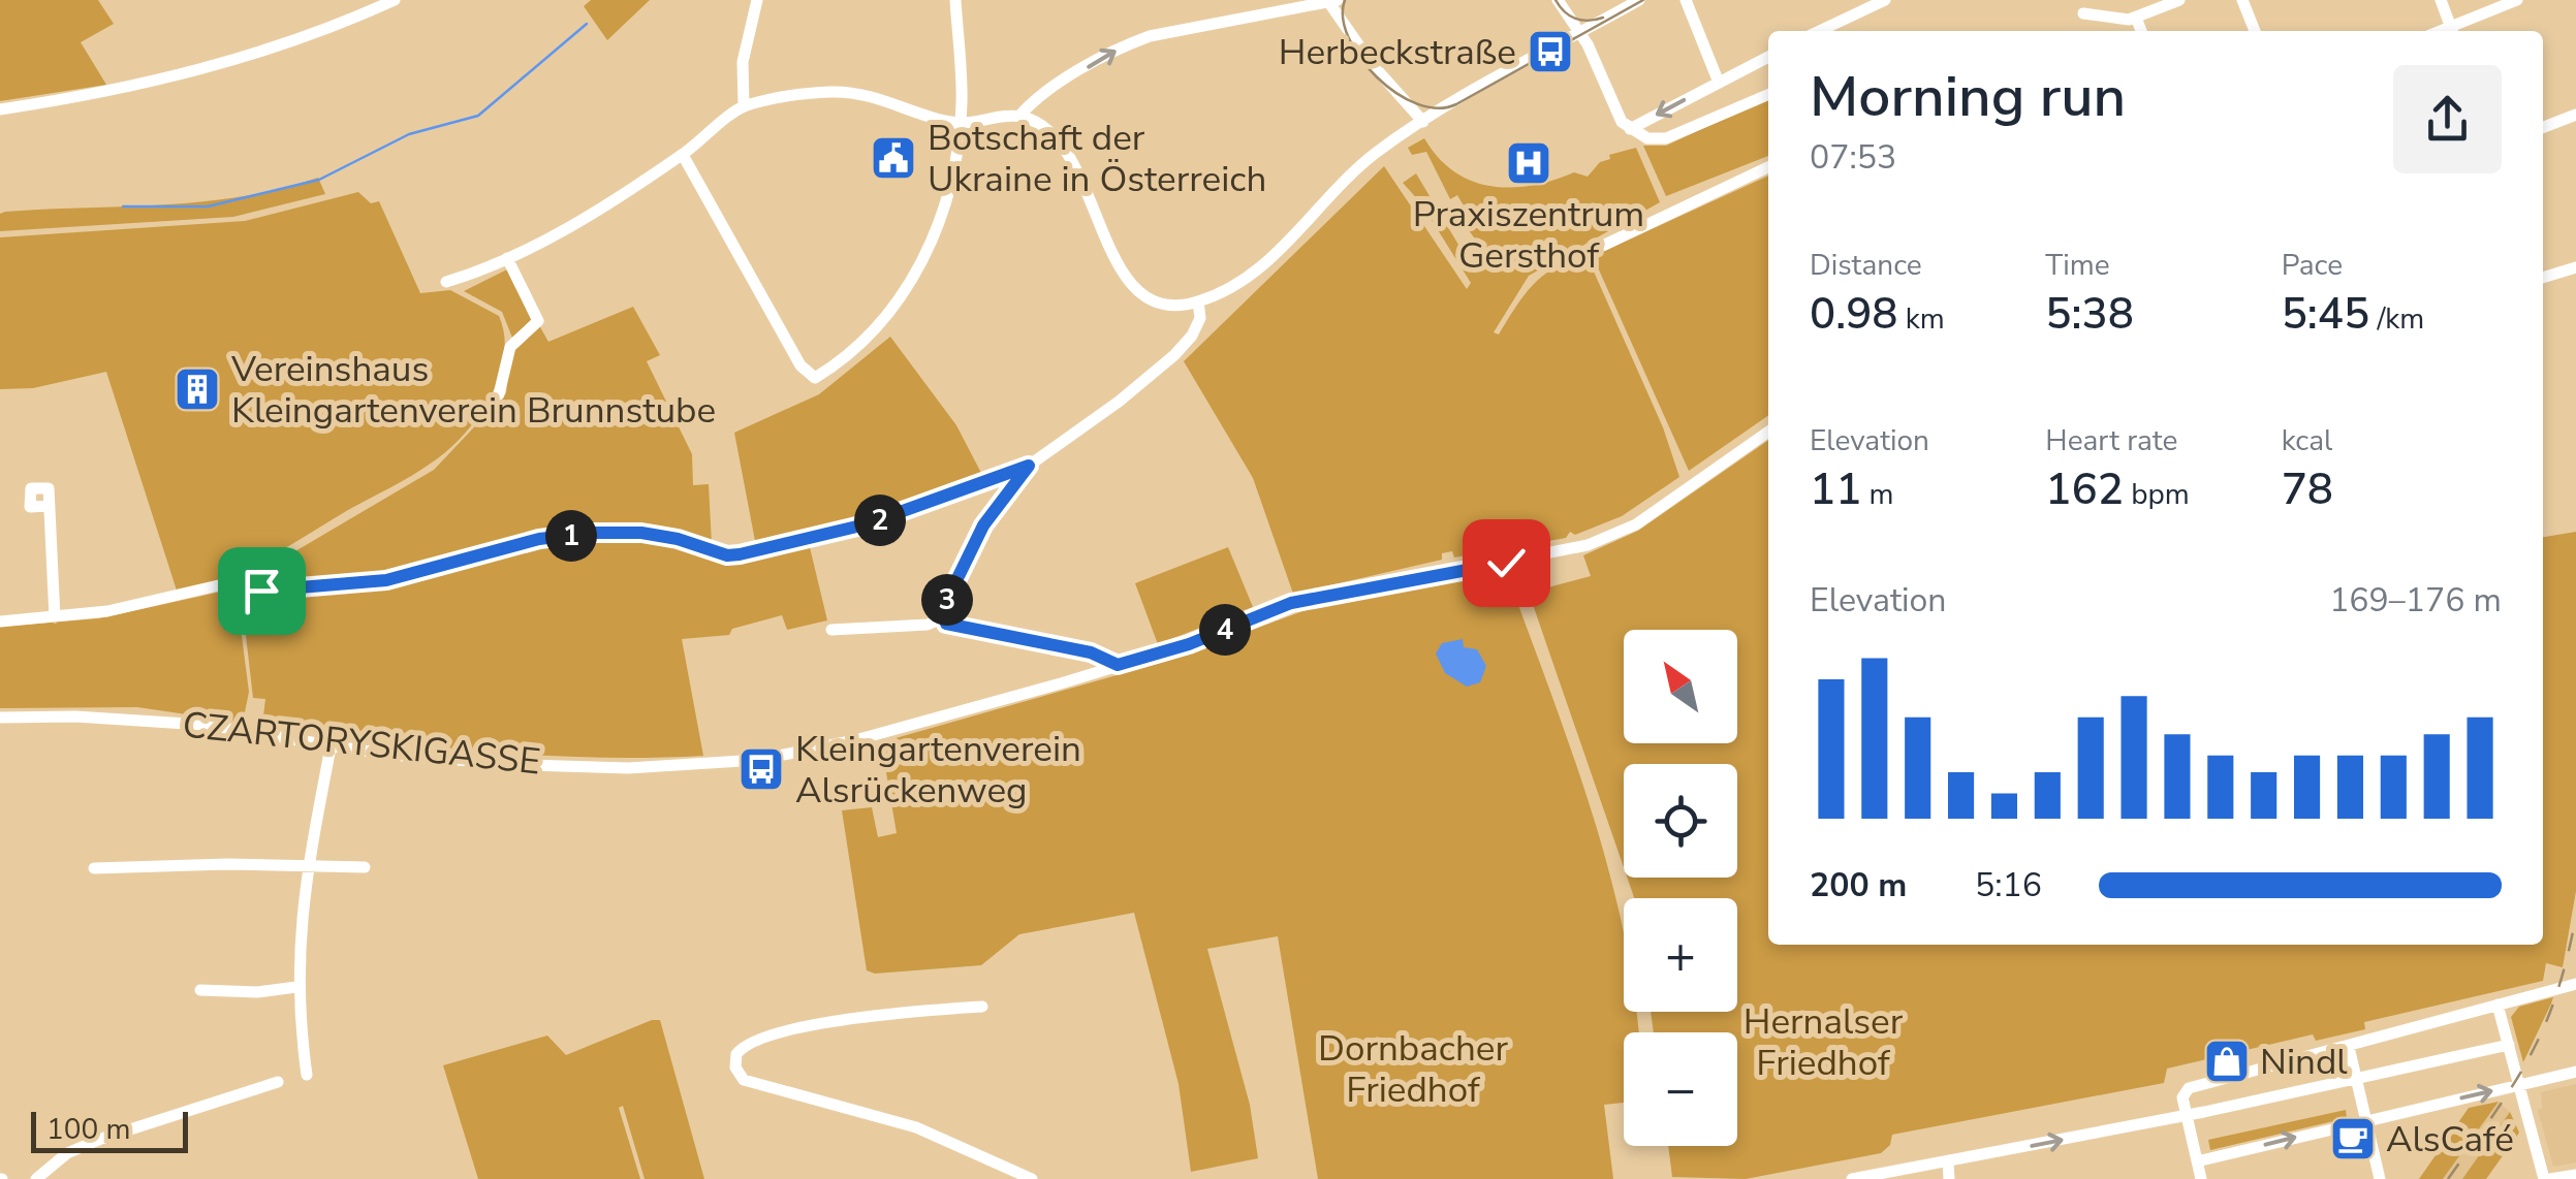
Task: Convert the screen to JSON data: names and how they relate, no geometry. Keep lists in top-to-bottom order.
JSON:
{
  "streets": {
    "street": ["CZARTORYSKIGASSE"]
  },
  "parks": ["Hernalser Friedhof", "Dornbacher Friedhof"],
  "places": {
    "bus stop": ["Herbeckstraße", "Kleingartenverein Alsrückenweg"],
    "public building": ["Botschaft der Ukraine in Österreich"],
    "hospital": ["Praxiszentrum Gersthof"],
    "building": ["Vereinshaus Kleingartenverein Brunnstube"],
    "shop": ["Nindl"],
    "cafe": ["AlsCafé"]
  },
  "scale_bar": "100 m",
  "north": "top left",
  "page": {
    "heading": ["Morning run", "07:53"],
    "stats": [
      ["Distance", "0.98 km"],
      ["Time", "5:38"],
      ["Pace", "5:45 /km"],
      ["Elevation", "11 m"],
      ["Heart rate", "162 bpm"],
      ["kcal", "78"]
    ],
    "pins": [
      "2",
      "1",
      "3",
      "4"
    ],
    "chart": ["Elevation", "169–176 m"],
    "map_buttons": ["+", "−"],
    "list": [
      {
        "name": "200 m",
        "note": "5:16"
      }
    ],
    "scale": "100 m"
  }
}
